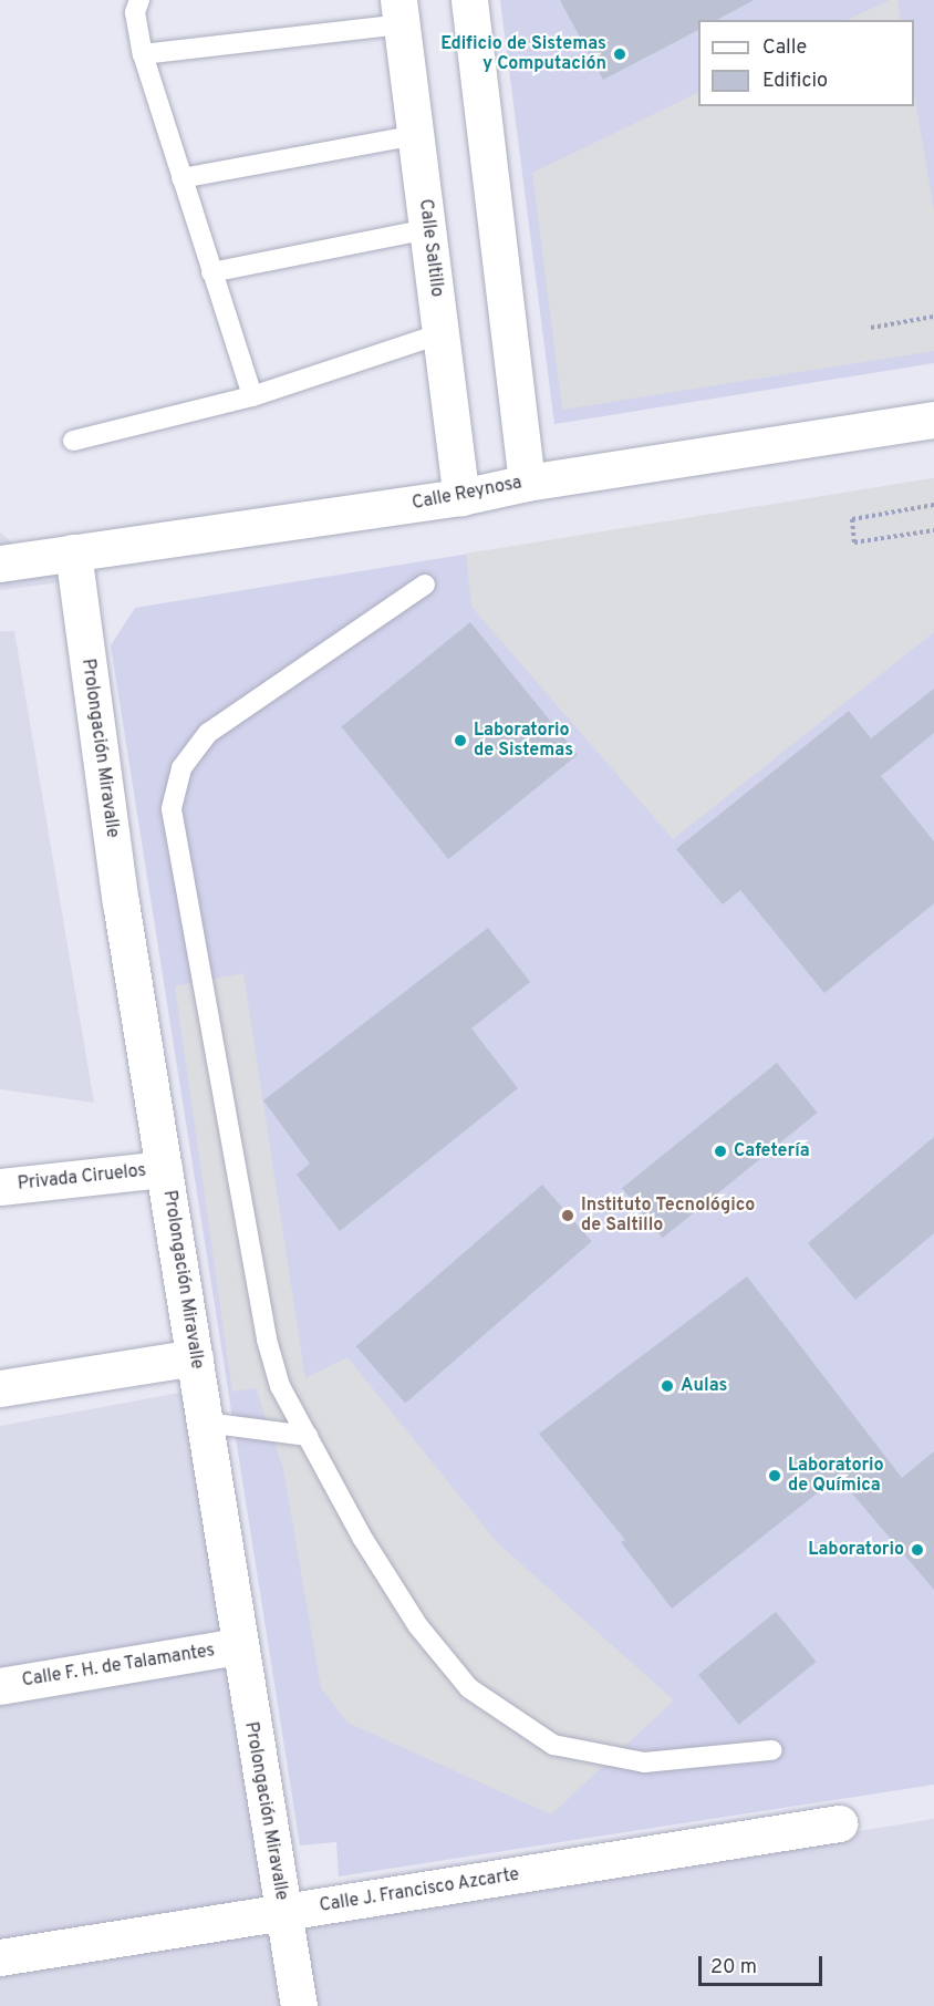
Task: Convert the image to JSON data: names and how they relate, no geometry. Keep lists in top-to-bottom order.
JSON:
{
  "streets": {
    "street": [
      "Calle Saltillo",
      "Calle Reynosa",
      "Prolongación Miravalle",
      "Privada Ciruelos",
      "Calle F. H. de Talamantes",
      "Calle J. Francisco Azcarte"
    ]
  },
  "crossings": [
    ["Calle Saltillo", "Calle Reynosa"],
    ["Calle Reynosa", "Prolongación Miravalle"],
    ["Prolongación Miravalle", "Privada Ciruelos"],
    ["Prolongación Miravalle", "Calle F. H. de Talamantes"],
    ["Prolongación Miravalle", "Calle J. Francisco Azcarte"]
  ],
  "places": [
    "Edificio de Sistemas y Computación",
    "Laboratorio de Sistemas",
    "Cafetería",
    "Instituto Tecnológico de Saltillo",
    "Aulas",
    "Laboratorio de Química",
    "Laboratorio"
  ],
  "legend": ["Calle", "Edificio"],
  "scale_bar": "20 m"
}
